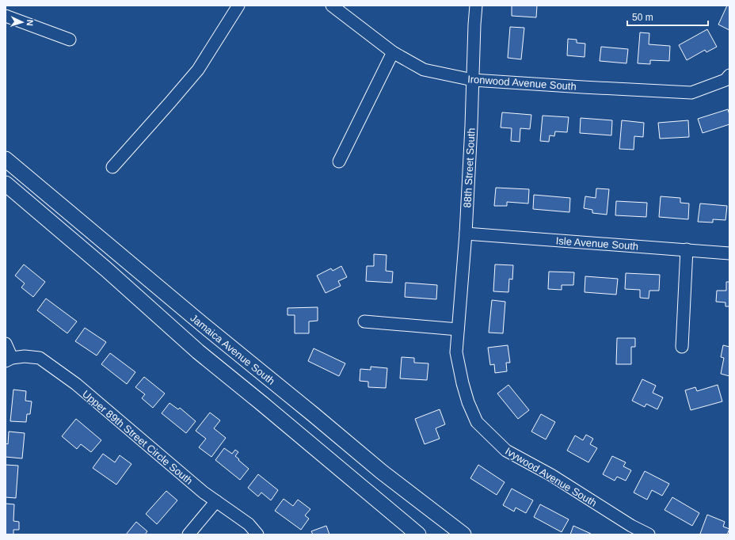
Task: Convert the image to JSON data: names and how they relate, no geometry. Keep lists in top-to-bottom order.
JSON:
{
  "streets": {
    "main road": ["Jamaica Avenue South"],
    "street": [
      "Ironwood Avenue South",
      "88th Street South",
      "Isle Avenue South",
      "Upper 89th Street Circle South",
      "Ivywood Avenue South"
    ]
  },
  "crossings": [
    ["Ironwood Avenue South", "88th Street South"],
    ["88th Street South", "Isle Avenue South"],
    ["88th Street South", "Ivywood Avenue South"]
  ],
  "scale_bar": "50 m",
  "north": "right"
}
